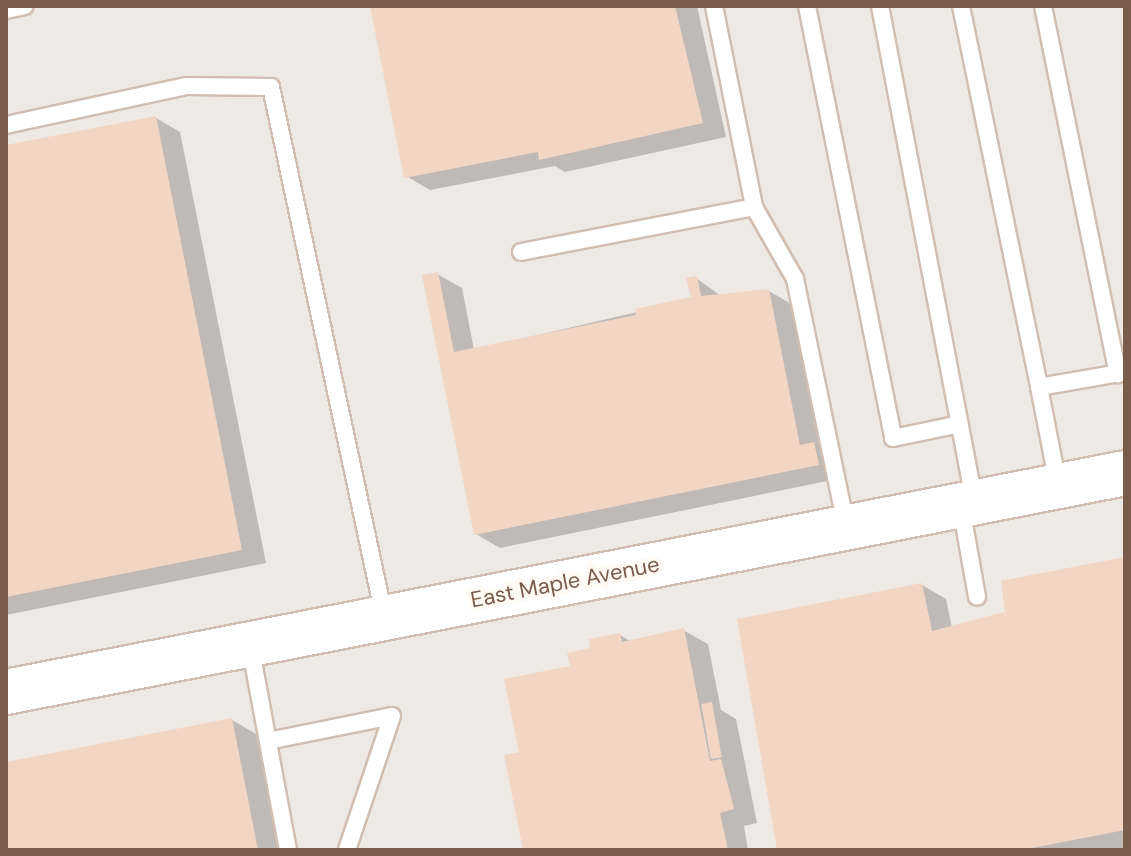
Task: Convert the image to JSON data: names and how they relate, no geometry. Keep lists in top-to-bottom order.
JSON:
{
  "streets": {
    "street": ["East Maple Avenue"]
  }
}
